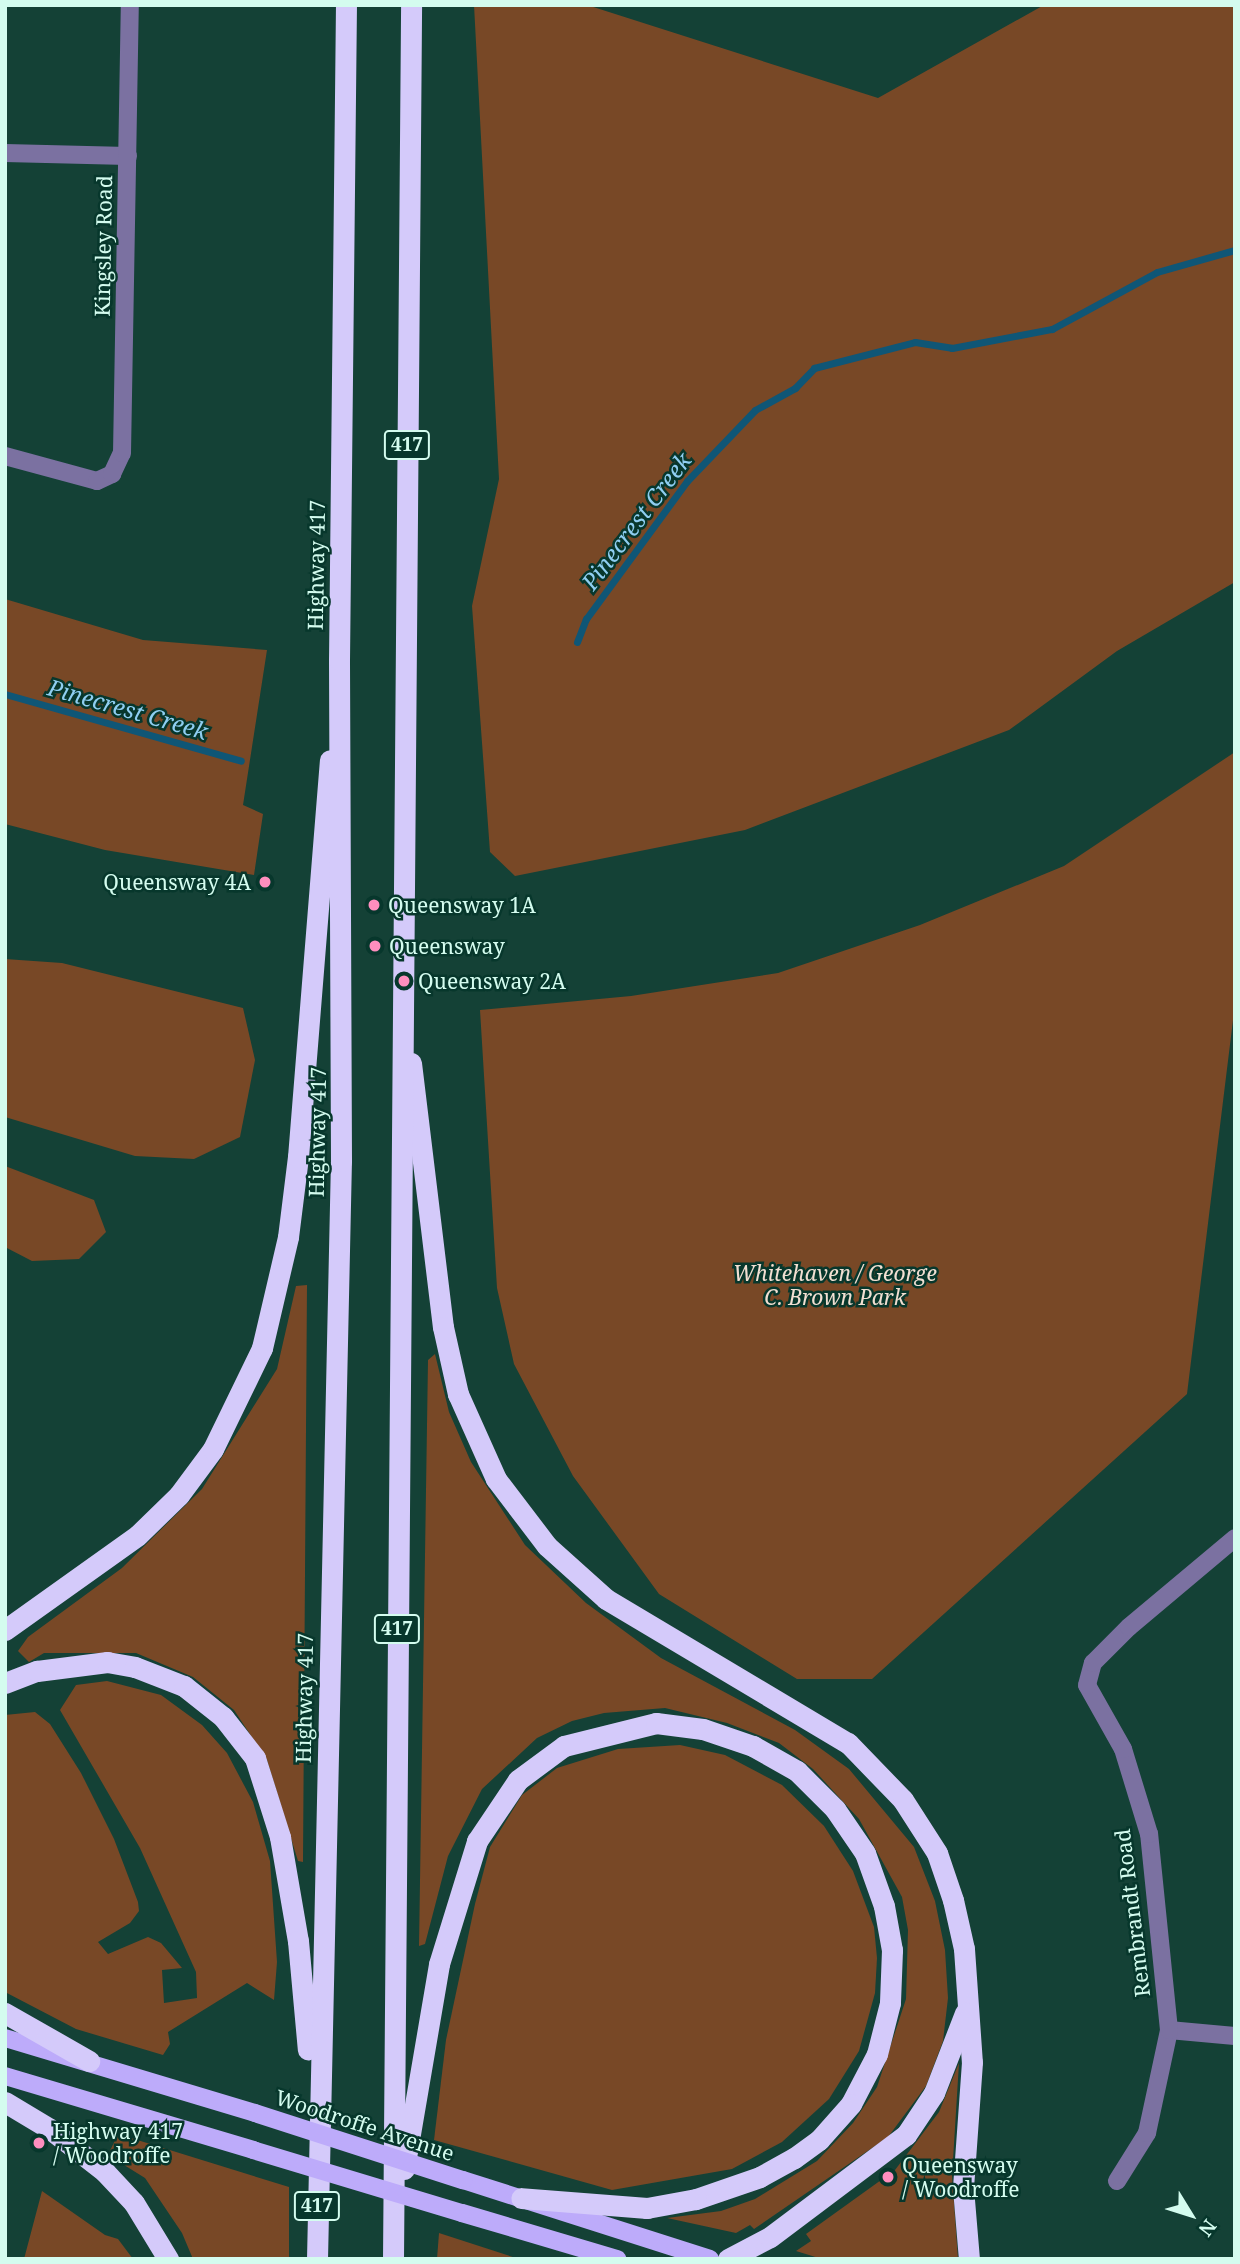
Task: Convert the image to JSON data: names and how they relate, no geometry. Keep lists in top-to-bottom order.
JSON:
{
  "streets": {
    "highway": ["417", "Highway 417"],
    "main road": ["Woodroffe Avenue"],
    "street": ["Kingsley Road", "Rembrandt Road"]
  },
  "water": ["Pinecrest Creek"],
  "parks": ["Whitehaven / George C. Brown Park"],
  "places": [
    "Queensway 4A",
    "Queensway 1A",
    "Queensway",
    "Queensway 2A",
    "Highway 417 / Woodroffe",
    "Queensway / Woodroffe"
  ],
  "north": "bottom right"
}
